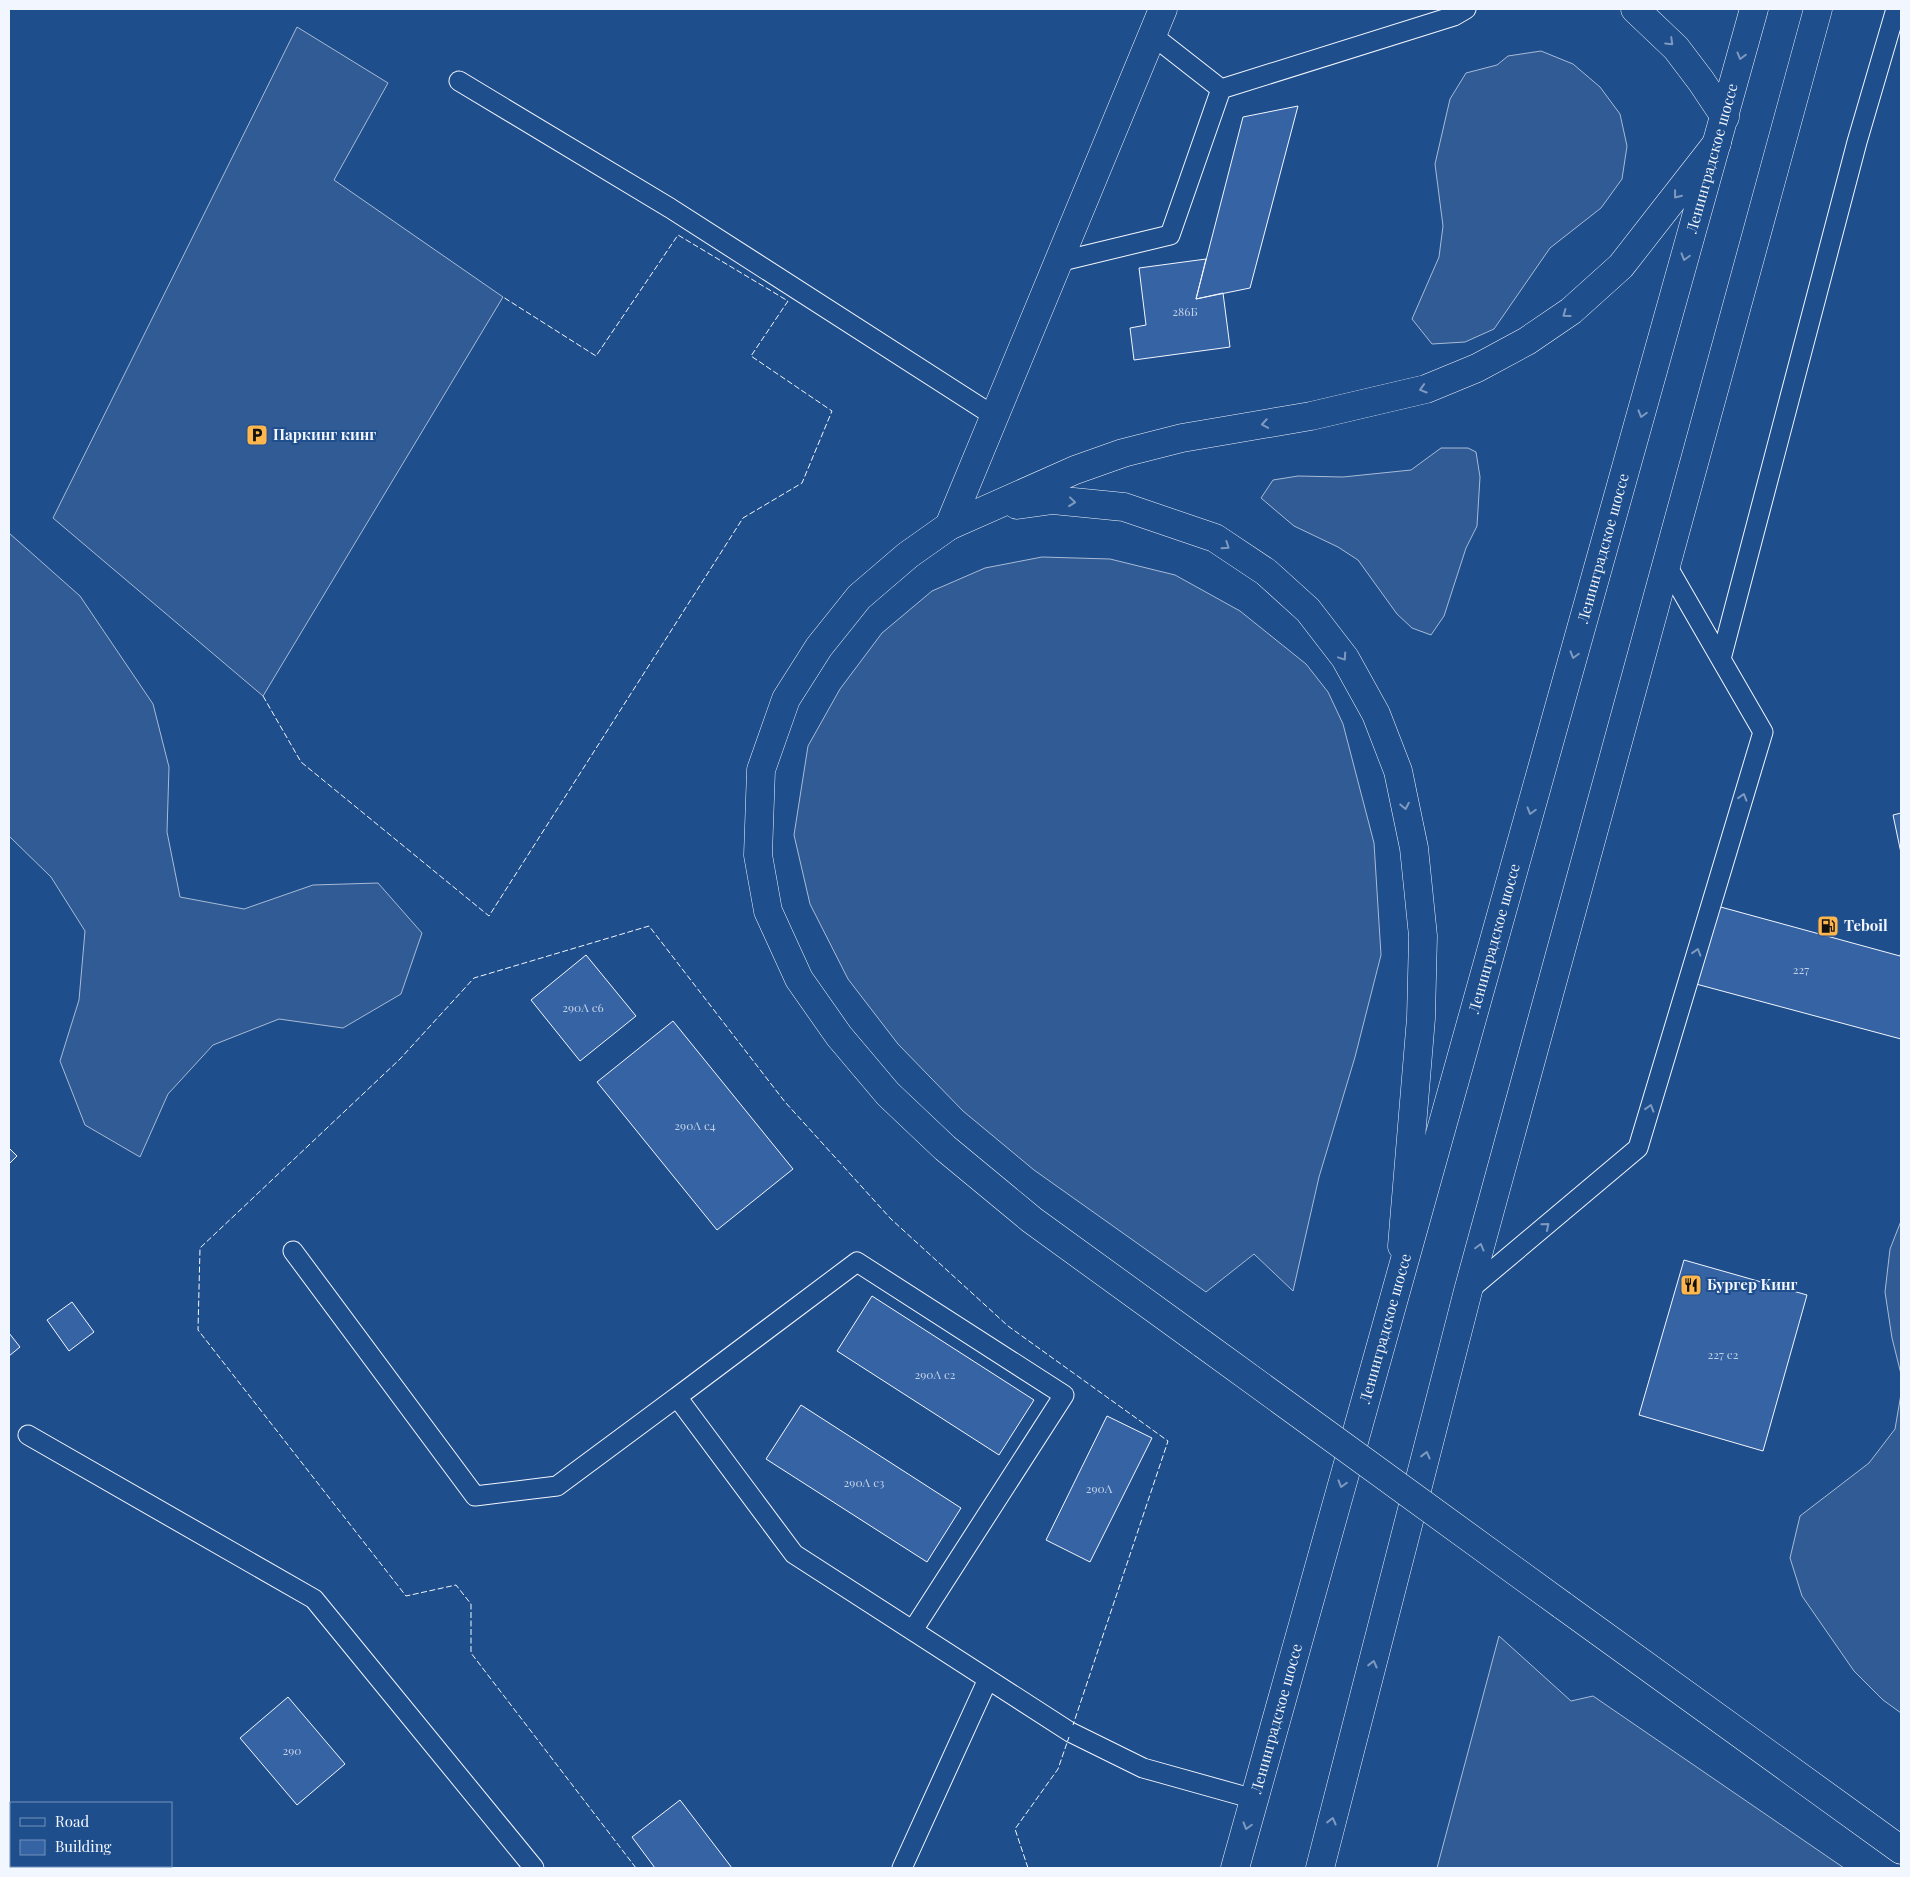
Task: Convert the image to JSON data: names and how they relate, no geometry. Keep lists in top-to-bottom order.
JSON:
{
  "streets": {
    "main road": ["Ленинградское шоссе"]
  },
  "places": {
    "parking": ["Паркинг кинг"],
    "fuel station": ["Teboil"],
    "restaurant": ["Бургер Кинг"]
  },
  "house_numbers": [
    "286Б",
    "227",
    "290А с6",
    "290А с4",
    "227 с2",
    "290А с2",
    "290А с3",
    "290А",
    "290"
  ],
  "legend": ["Road", "Building"]
}
